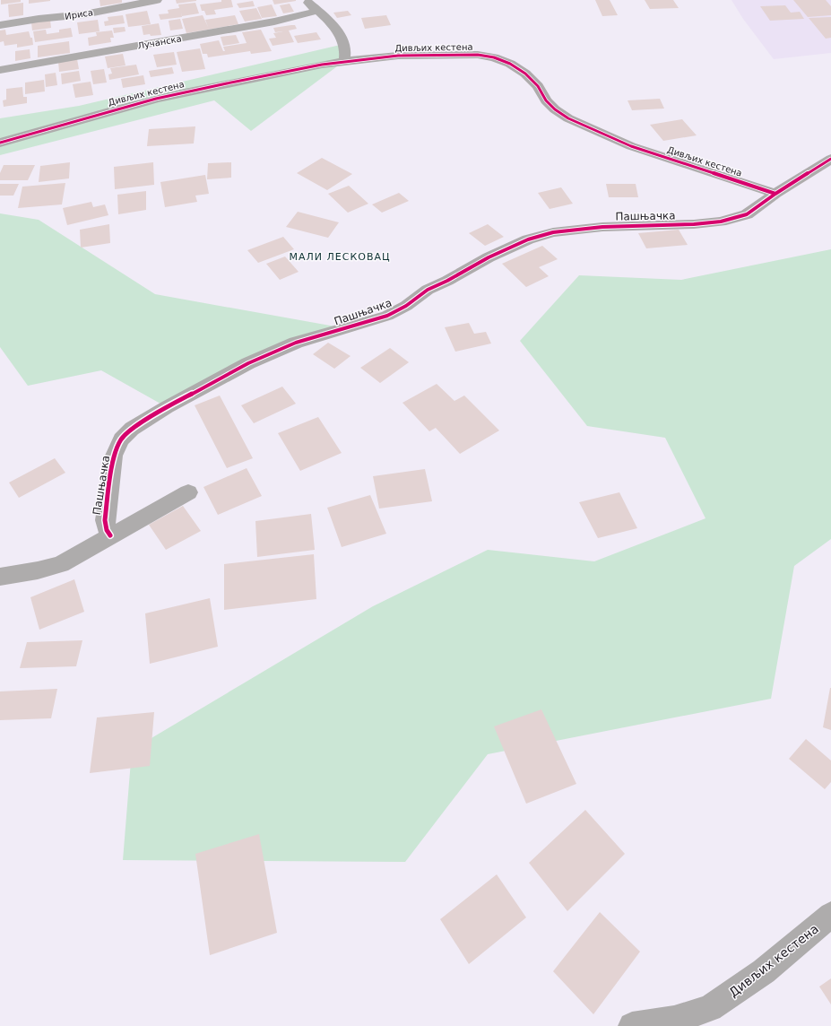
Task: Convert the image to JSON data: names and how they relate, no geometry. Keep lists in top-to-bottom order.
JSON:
{
  "streets": {
    "street": [
      "Ириса",
      "Лучанска",
      "Дивљих кестена",
      "Пашњачка"
    ]
  },
  "crossings": [
    ["Дивљих кестена", "Пашњачка"]
  ],
  "districts": ["МАЛИ ЛЕСКОВАЦ"]
}
